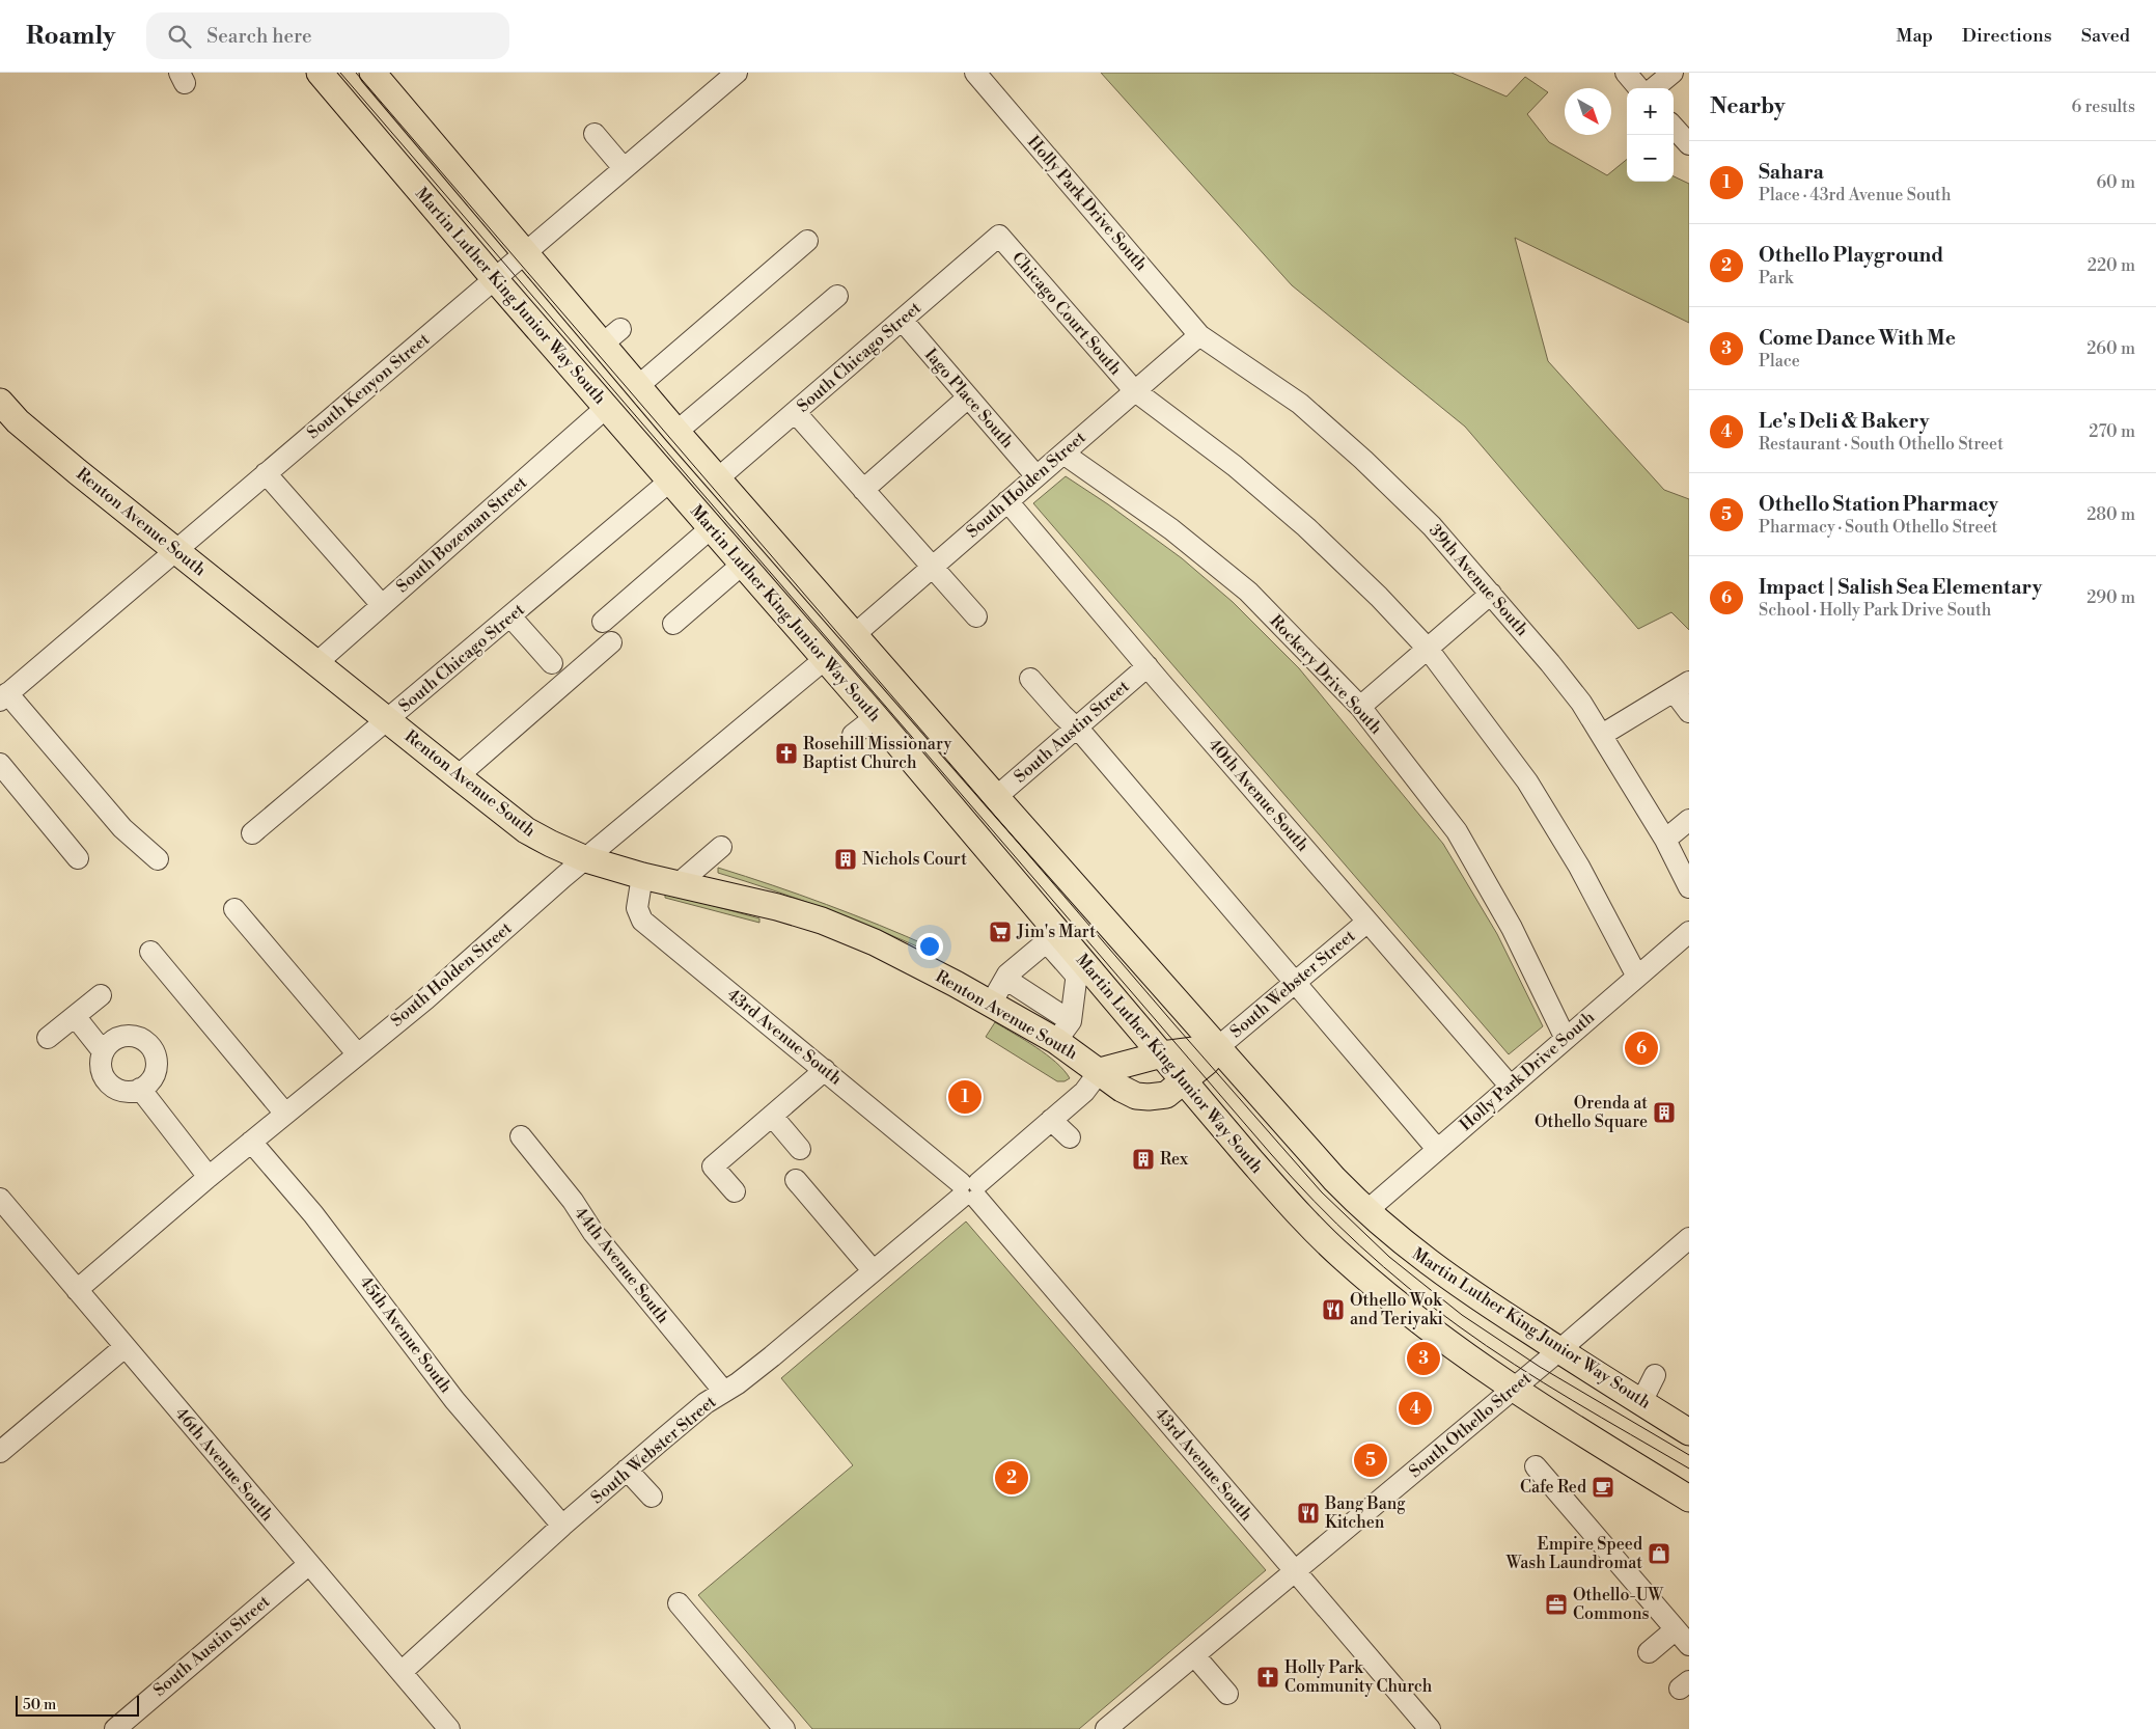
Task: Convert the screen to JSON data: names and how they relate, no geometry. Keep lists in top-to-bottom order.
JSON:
{
  "streets": {
    "main road": ["Martin Luther King Junior Way South", "Renton Avenue South"],
    "street": [
      "Holly Park Drive South",
      "Chicago Court South",
      "South Chicago Street",
      "South Kenyon Street",
      "Iago Place South",
      "South Holden Street",
      "South Bozeman Street",
      "39th Avenue South",
      "Rockery Drive South",
      "South Austin Street",
      "40th Avenue South",
      "South Webster Street",
      "43rd Avenue South",
      "44th Avenue South",
      "45th Avenue South",
      "South Othello Street",
      "46th Avenue South"
    ]
  },
  "crossings": [
    ["Holly Park Drive South", "Martin Luther King Junior Way South"],
    ["Holly Park Drive South", "Chicago Court South"],
    ["Holly Park Drive South", "South Holden Street"],
    ["Holly Park Drive South", "39th Avenue South"],
    ["Holly Park Drive South", "Rockery Drive South"],
    ["Holly Park Drive South", "40th Avenue South"],
    ["Martin Luther King Junior Way South", "South Chicago Street"],
    ["Martin Luther King Junior Way South", "South Kenyon Street"],
    ["Martin Luther King Junior Way South", "South Holden Street"],
    ["Martin Luther King Junior Way South", "Renton Avenue South"],
    ["Martin Luther King Junior Way South", "South Bozeman Street"],
    ["Martin Luther King Junior Way South", "South Austin Street"],
    ["Martin Luther King Junior Way South", "South Webster Street"],
    ["Martin Luther King Junior Way South", "South Othello Street"],
    ["Chicago Court South", "South Chicago Street"],
    ["Chicago Court South", "South Holden Street"],
    ["South Chicago Street", "Iago Place South"],
    ["South Chicago Street", "Renton Avenue South"],
    ["South Kenyon Street", "Renton Avenue South"],
    ["Iago Place South", "South Holden Street"],
    ["South Holden Street", "Renton Avenue South"],
    ["South Holden Street", "39th Avenue South"],
    ["South Holden Street", "Rockery Drive South"],
    ["South Holden Street", "40th Avenue South"],
    ["South Holden Street", "45th Avenue South"],
    ["South Holden Street", "46th Avenue South"],
    ["Renton Avenue South", "South Bozeman Street"],
    ["Renton Avenue South", "South Webster Street"],
    ["Renton Avenue South", "43rd Avenue South"],
    ["South Austin Street", "40th Avenue South"],
    ["South Austin Street", "46th Avenue South"],
    ["40th Avenue South", "South Webster Street"],
    ["South Webster Street", "43rd Avenue South"],
    ["South Webster Street", "44th Avenue South"],
    ["South Webster Street", "45th Avenue South"],
    ["South Webster Street", "46th Avenue South"],
    ["43rd Avenue South", "South Othello Street"]
  ],
  "places": {
    "church": ["Rosehill Missionary Baptist Church", "Holly Park Community Church"],
    "building": ["Nichols Court", "Orenda at Othello Square", "Rex"],
    "supermarket": ["Jim's Mart"],
    "restaurant": ["Othello Wok and Teriyaki", "Bang Bang Kitchen"],
    "cafe": ["Cafe Red"],
    "shop": ["Empire Speed Wash Laundromat"],
    "office": ["Othello-UW Commons"]
  },
  "scale_bar": "50 m",
  "north": "bottom right",
  "page": {
    "header": "Roamly",
    "search": "Search here",
    "nav": ["Map", "Directions", "Saved"],
    "heading": ["Nearby", "6 results"],
    "map_buttons": ["+", "−"],
    "list": [
      {
        "mark": "1",
        "name": "Sahara",
        "note": "Place · 43rd Avenue South",
        "value": "60 m"
      },
      {
        "mark": "2",
        "name": "Othello Playground",
        "note": "Park",
        "value": "220 m"
      },
      {
        "mark": "3",
        "name": "Come Dance With Me",
        "note": "Place",
        "value": "260 m"
      },
      {
        "mark": "4",
        "name": "Le's Deli & Bakery",
        "note": "Restaurant · South Othello Street",
        "value": "270 m"
      },
      {
        "mark": "5",
        "name": "Othello Station Pharmacy",
        "note": "Pharmacy · South Othello Street",
        "value": "280 m"
      },
      {
        "mark": "6",
        "name": "Impact | Salish Sea Elementary",
        "note": "School · Holly Park Drive South",
        "value": "290 m"
      }
    ],
    "pins": [
      "6",
      "1",
      "3",
      "4",
      "5",
      "2"
    ],
    "scale": "50 m"
  }
}
